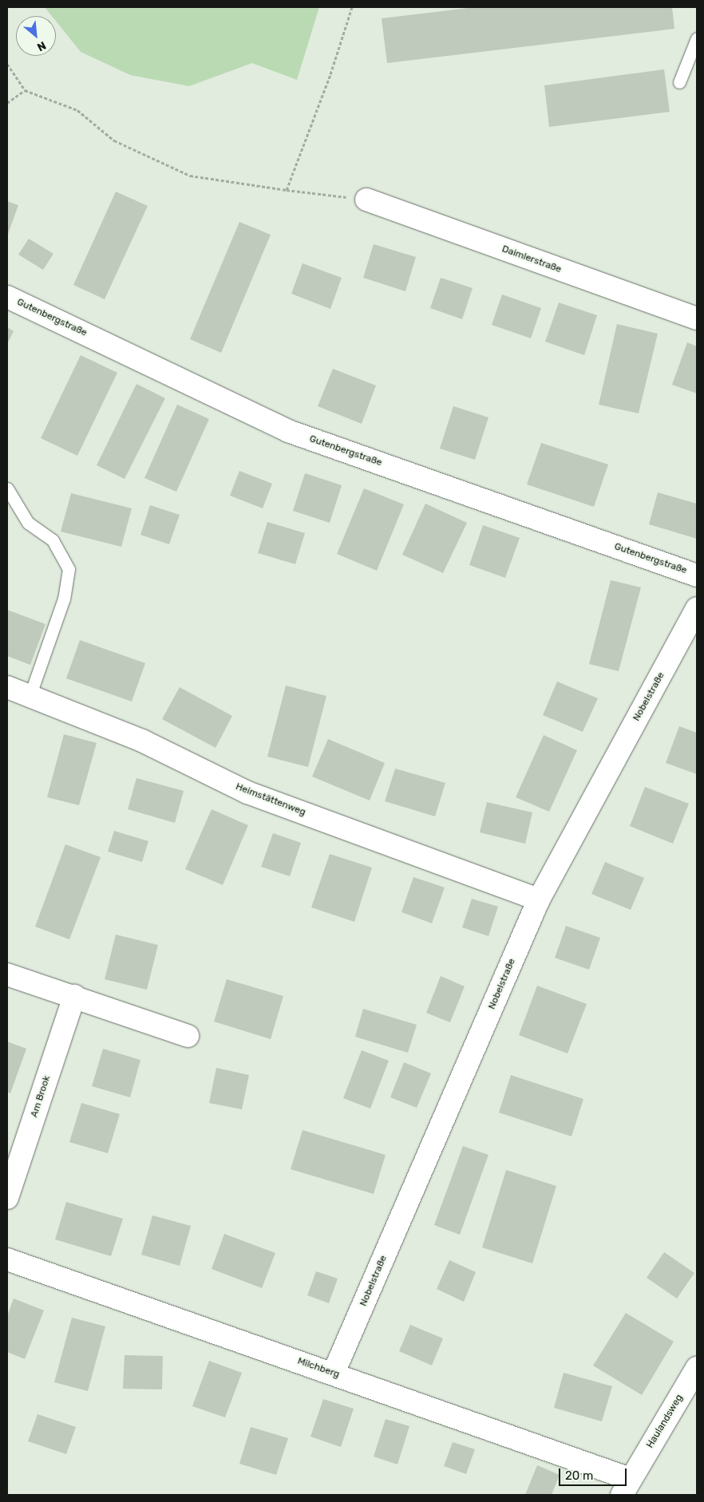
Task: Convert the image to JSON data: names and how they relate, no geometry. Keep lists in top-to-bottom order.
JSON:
{
  "streets": {
    "street": [
      "Daimlerstraße",
      "Gutenbergstraße",
      "Nobelstraße",
      "Heimstättenweg",
      "Am Brook",
      "Milchberg",
      "Haulandsweg"
    ]
  },
  "crossings": [
    ["Nobelstraße", "Heimstättenweg"],
    ["Nobelstraße", "Milchberg"],
    ["Milchberg", "Haulandsweg"]
  ],
  "scale_bar": "20 m",
  "north": "bottom right"
}
